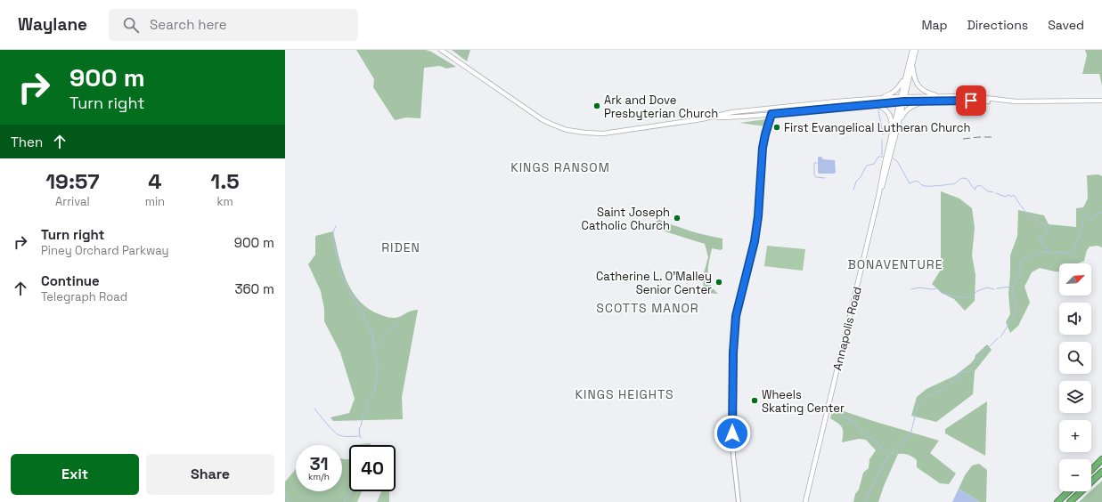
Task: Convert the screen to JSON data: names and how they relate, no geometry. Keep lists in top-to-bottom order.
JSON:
{
  "streets": {
    "main road": ["Annapolis Road"]
  },
  "districts": [
    "KINGS RANSOM",
    "RIDEN",
    "BONAVENTURE",
    "SCOTTS MANOR",
    "KINGS HEIGHTS"
  ],
  "places": [
    "Ark and Dove Presbyterian Church",
    "First Evangelical Lutheran Church",
    "Saint Joseph Catholic Church",
    "Catherine L. O'Malley Senior Center",
    "Wheels Skating Center"
  ],
  "north": "top right",
  "page": {
    "header": "Waylane",
    "search": "Search here",
    "nav": ["Map", "Directions", "Saved"],
    "turn": ["900 m", "Turn right"],
    "then": "Then",
    "eta": [
      "19:57",
      "Arrival",
      "4",
      "min",
      "1.5",
      "km"
    ],
    "list": [
      {
        "name": "Turn right",
        "note": "Piney Orchard Parkway",
        "value": "900 m"
      },
      {
        "name": "Continue",
        "note": "Telegraph Road",
        "value": "360 m"
      }
    ],
    "map_buttons": ["+", "−"],
    "speed": "31 km/h",
    "limit": "40",
    "buttons": ["Exit", "Share"]
  }
}
